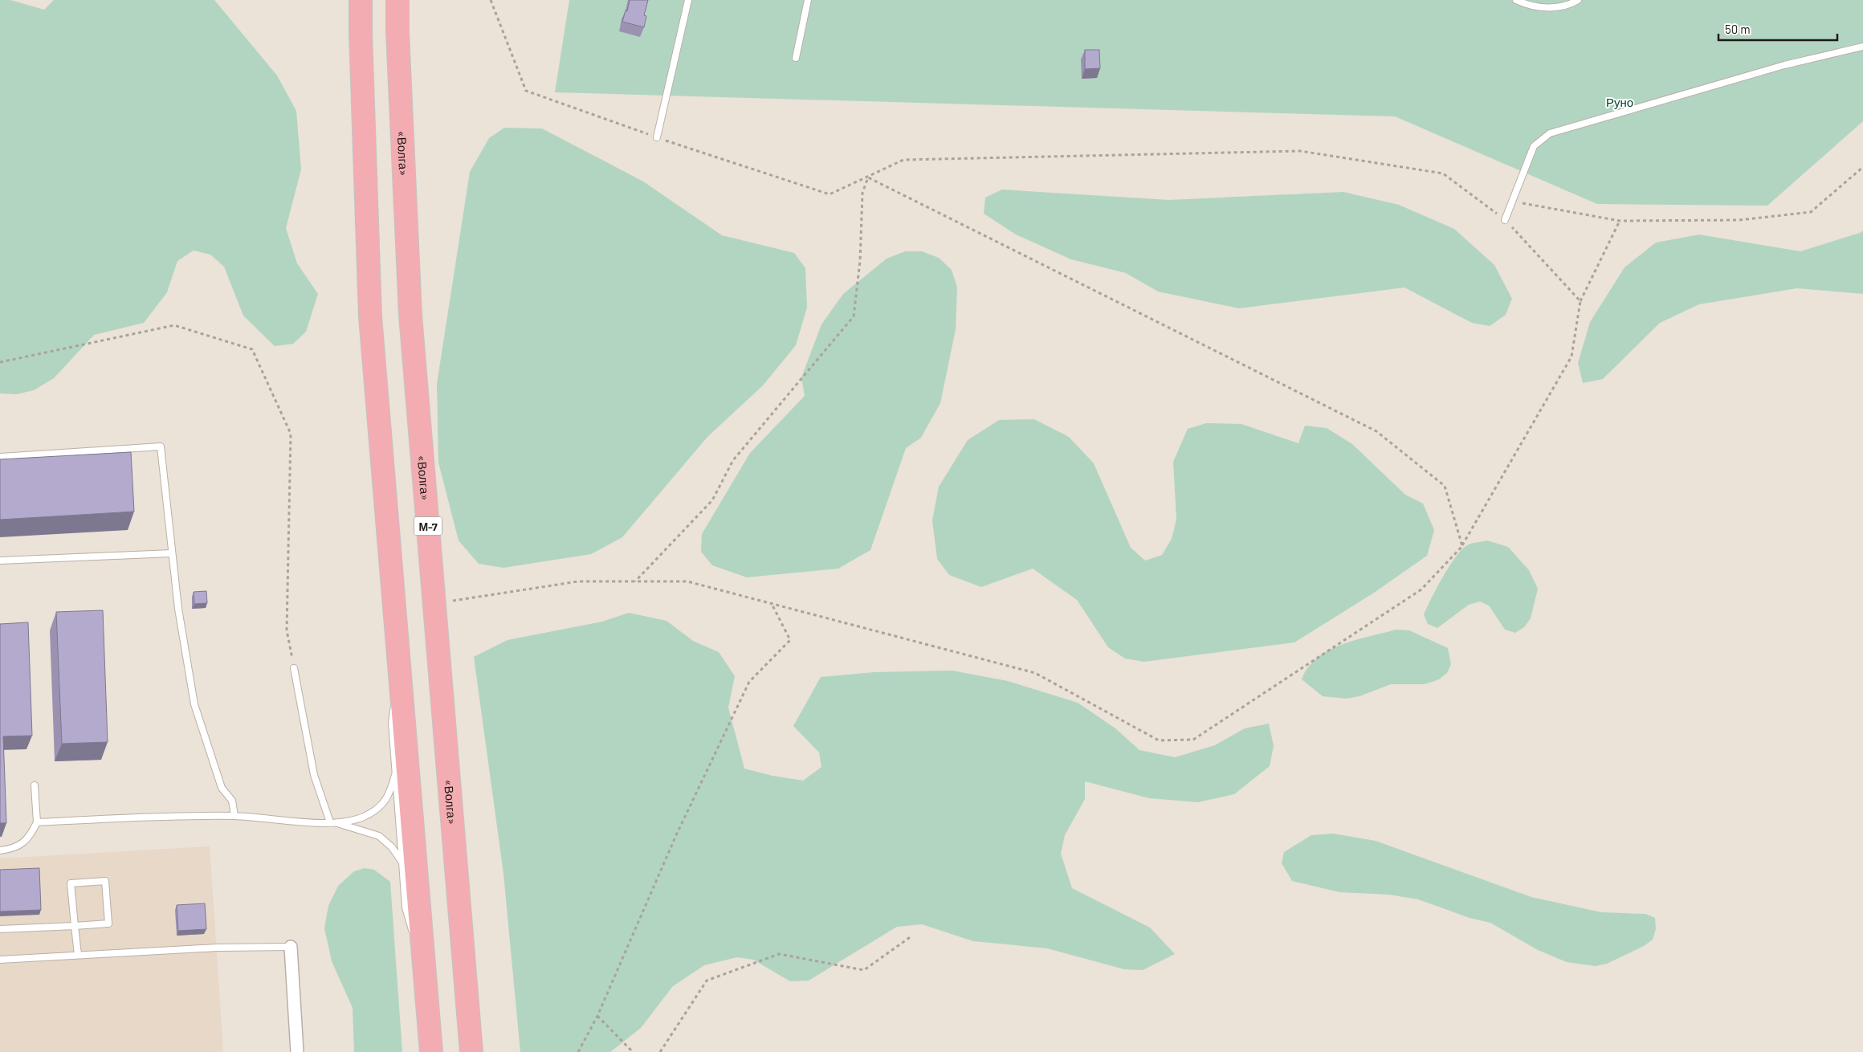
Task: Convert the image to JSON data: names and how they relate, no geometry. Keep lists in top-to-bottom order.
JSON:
{
  "streets": {
    "highway": ["«Волга»", "М-7"]
  },
  "parks": ["Руно"],
  "scale_bar": "50 m"
}
